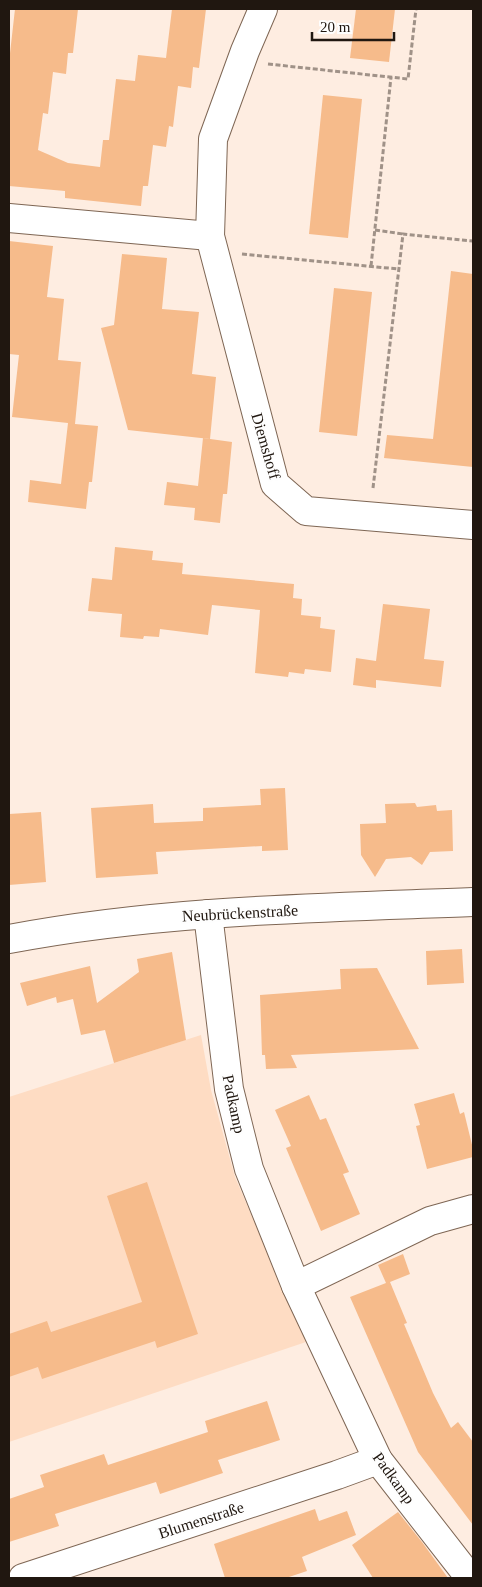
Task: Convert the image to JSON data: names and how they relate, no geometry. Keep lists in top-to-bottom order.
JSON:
{
  "streets": {
    "street": [
      "Diemshoff",
      "Neubrückenstraße",
      "Padkamp",
      "Blumenstraße"
    ]
  },
  "crossings": [
    ["Neubrückenstraße", "Padkamp"],
    ["Padkamp", "Blumenstraße"]
  ],
  "scale_bar": "20 m"
}
